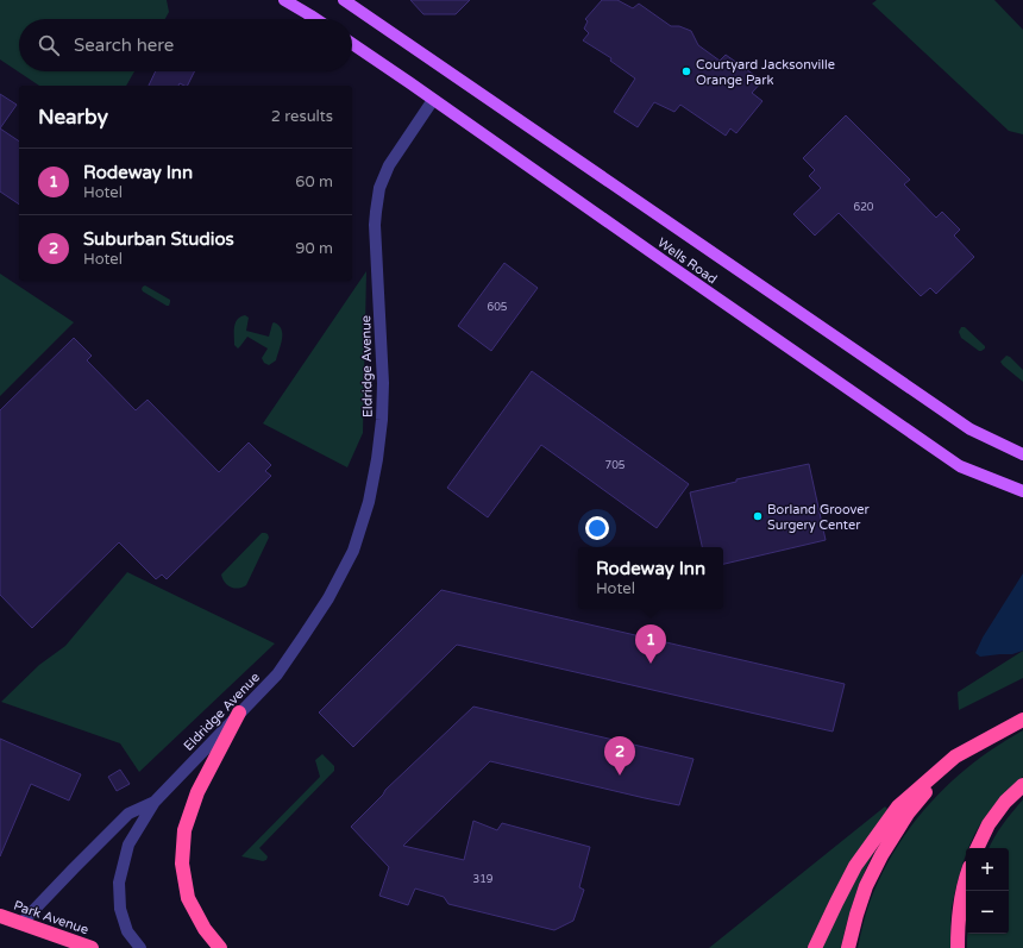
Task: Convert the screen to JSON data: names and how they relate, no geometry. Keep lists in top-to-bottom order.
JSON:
{
  "streets": {
    "highway": ["Park Avenue"],
    "main road": ["Wells Road"],
    "street": ["Eldridge Avenue"]
  },
  "crossings": [
    ["Wells Road", "Eldridge Avenue"],
    ["Eldridge Avenue", "Park Avenue"]
  ],
  "places": ["Courtyard Jacksonville Orange Park", "Borland Groover Surgery Center"],
  "house_numbers": [
    "620",
    "605",
    "705",
    "319"
  ],
  "page": {
    "search": "Search here",
    "heading": ["Nearby", "2 results"],
    "list": [
      {
        "mark": "1",
        "name": "Rodeway Inn",
        "note": "Hotel",
        "value": "60 m"
      },
      {
        "mark": "2",
        "name": "Suburban Studios",
        "note": "Hotel",
        "value": "90 m"
      }
    ],
    "popup": ["Rodeway Inn", "Hotel"],
    "pins": ["1", "2"],
    "map_buttons": ["+", "−"]
  }
}
